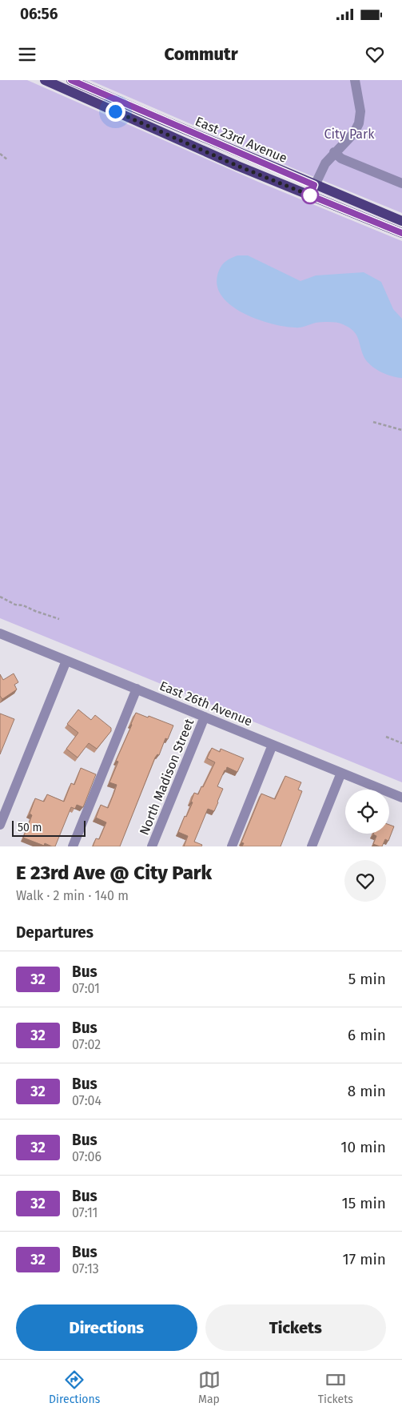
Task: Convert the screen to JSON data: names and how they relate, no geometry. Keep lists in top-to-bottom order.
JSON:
{
  "streets": {
    "main road": ["East 23rd Avenue"],
    "street": ["East 26th Avenue", "North Madison Street"]
  },
  "crossings": [
    ["East 26th Avenue", "North Madison Street"]
  ],
  "parks": ["City Park"],
  "lines": ["bus line 32"],
  "scale_bar": "50 m",
  "page": {
    "status": "06:56",
    "header": "Commutr",
    "scale": "50 m",
    "heading": [
      ["E 23rd Ave @ City Park", "Walk · 2 min · 140 m"],
      "Departures"
    ],
    "list": [
      {
        "mark": "32",
        "name": "Bus",
        "note": "07:01",
        "value": "5 min"
      },
      {
        "mark": "32",
        "name": "Bus",
        "note": "07:02",
        "value": "6 min"
      },
      {
        "mark": "32",
        "name": "Bus",
        "note": "07:04",
        "value": "8 min"
      },
      {
        "mark": "32",
        "name": "Bus",
        "note": "07:06",
        "value": "10 min"
      },
      {
        "mark": "32",
        "name": "Bus",
        "note": "07:11",
        "value": "15 min"
      },
      {
        "mark": "32",
        "name": "Bus",
        "note": "07:13",
        "value": "17 min"
      }
    ],
    "buttons": ["Directions", "Tickets"],
    "tabs": ["Directions", "Map", "Tickets"]
  }
}
